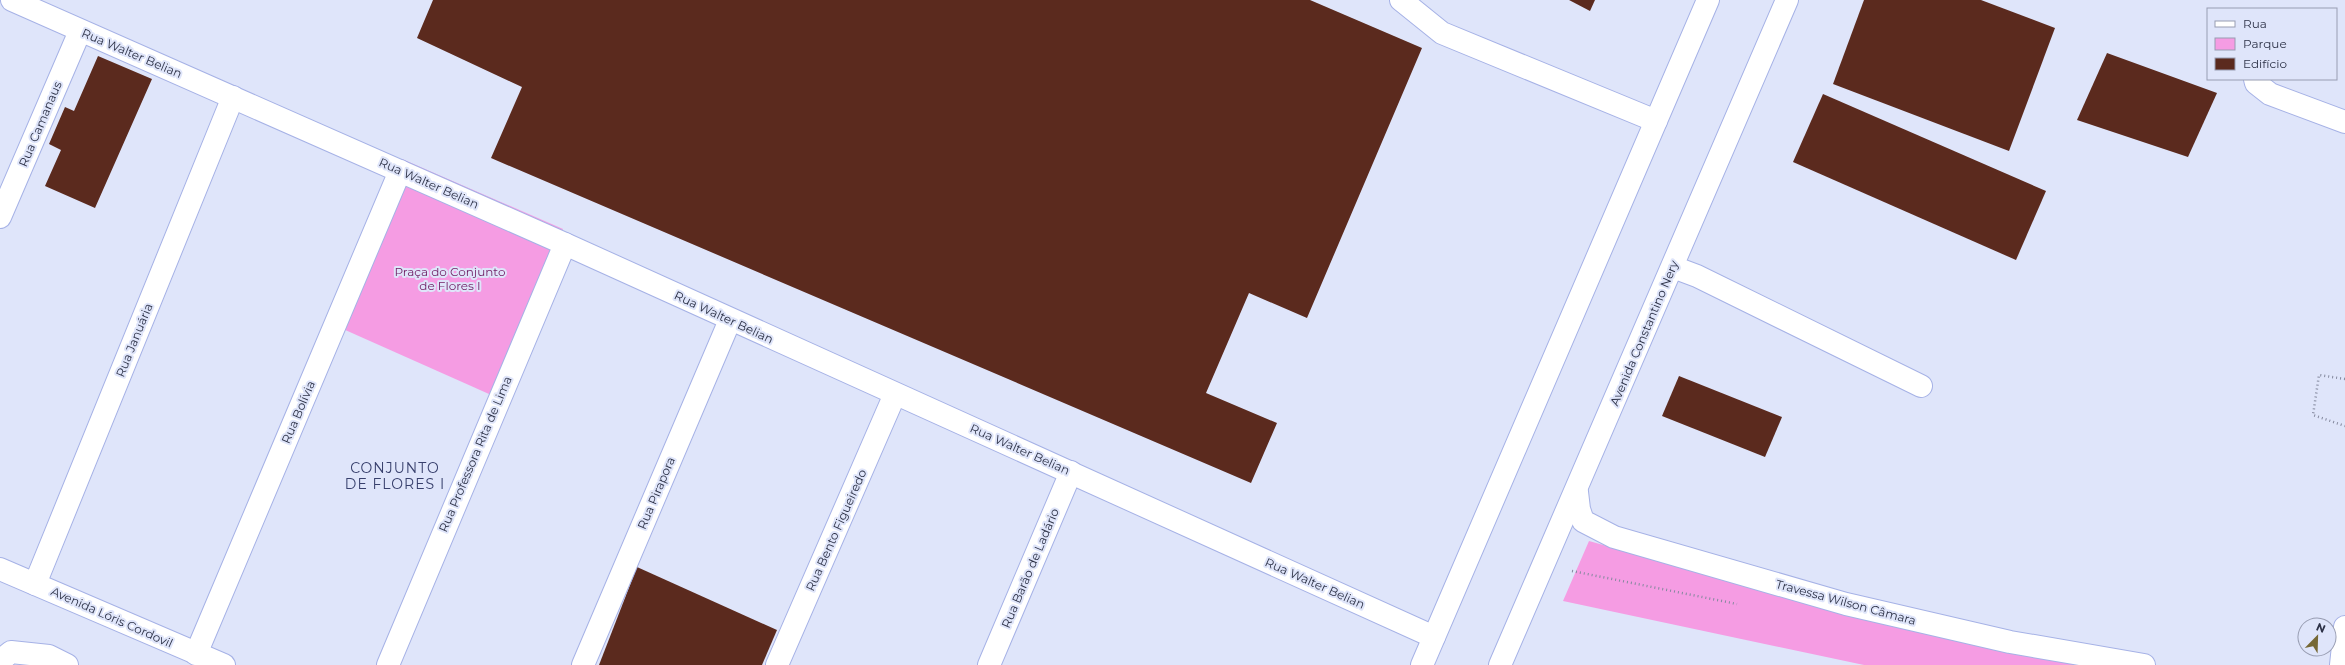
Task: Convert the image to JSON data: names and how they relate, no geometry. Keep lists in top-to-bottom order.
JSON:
{
  "streets": {
    "main road": [
      "Rua Walter Belian",
      "Rua Camanaus",
      "Avenida Constantino Nery",
      "Rua Januária",
      "Rua Bolívia",
      "Rua Professora Rita de Lima",
      "Rua Pirapora",
      "Rua Bento Figueiredo",
      "Rua Barão de Ladário",
      "Travessa Wilson Câmara",
      "Avenida Lóris Cordovil"
    ]
  },
  "crossings": [
    ["Rua Walter Belian", "Rua Camanaus"],
    ["Rua Walter Belian", "Rua Januária"],
    ["Rua Walter Belian", "Rua Bolívia"],
    ["Rua Walter Belian", "Rua Professora Rita de Lima"],
    ["Rua Walter Belian", "Rua Pirapora"],
    ["Rua Walter Belian", "Rua Bento Figueiredo"],
    ["Rua Walter Belian", "Rua Barão de Ladário"],
    ["Avenida Constantino Nery", "Travessa Wilson Câmara"],
    ["Rua Januária", "Avenida Lóris Cordovil"],
    ["Rua Bolívia", "Avenida Lóris Cordovil"]
  ],
  "districts": ["CONJUNTO DE FLORES I"],
  "parks": ["Praça do Conjunto de Flores I"],
  "legend": ["Rua", "Parque", "Edifício"],
  "north": "top right"
}
